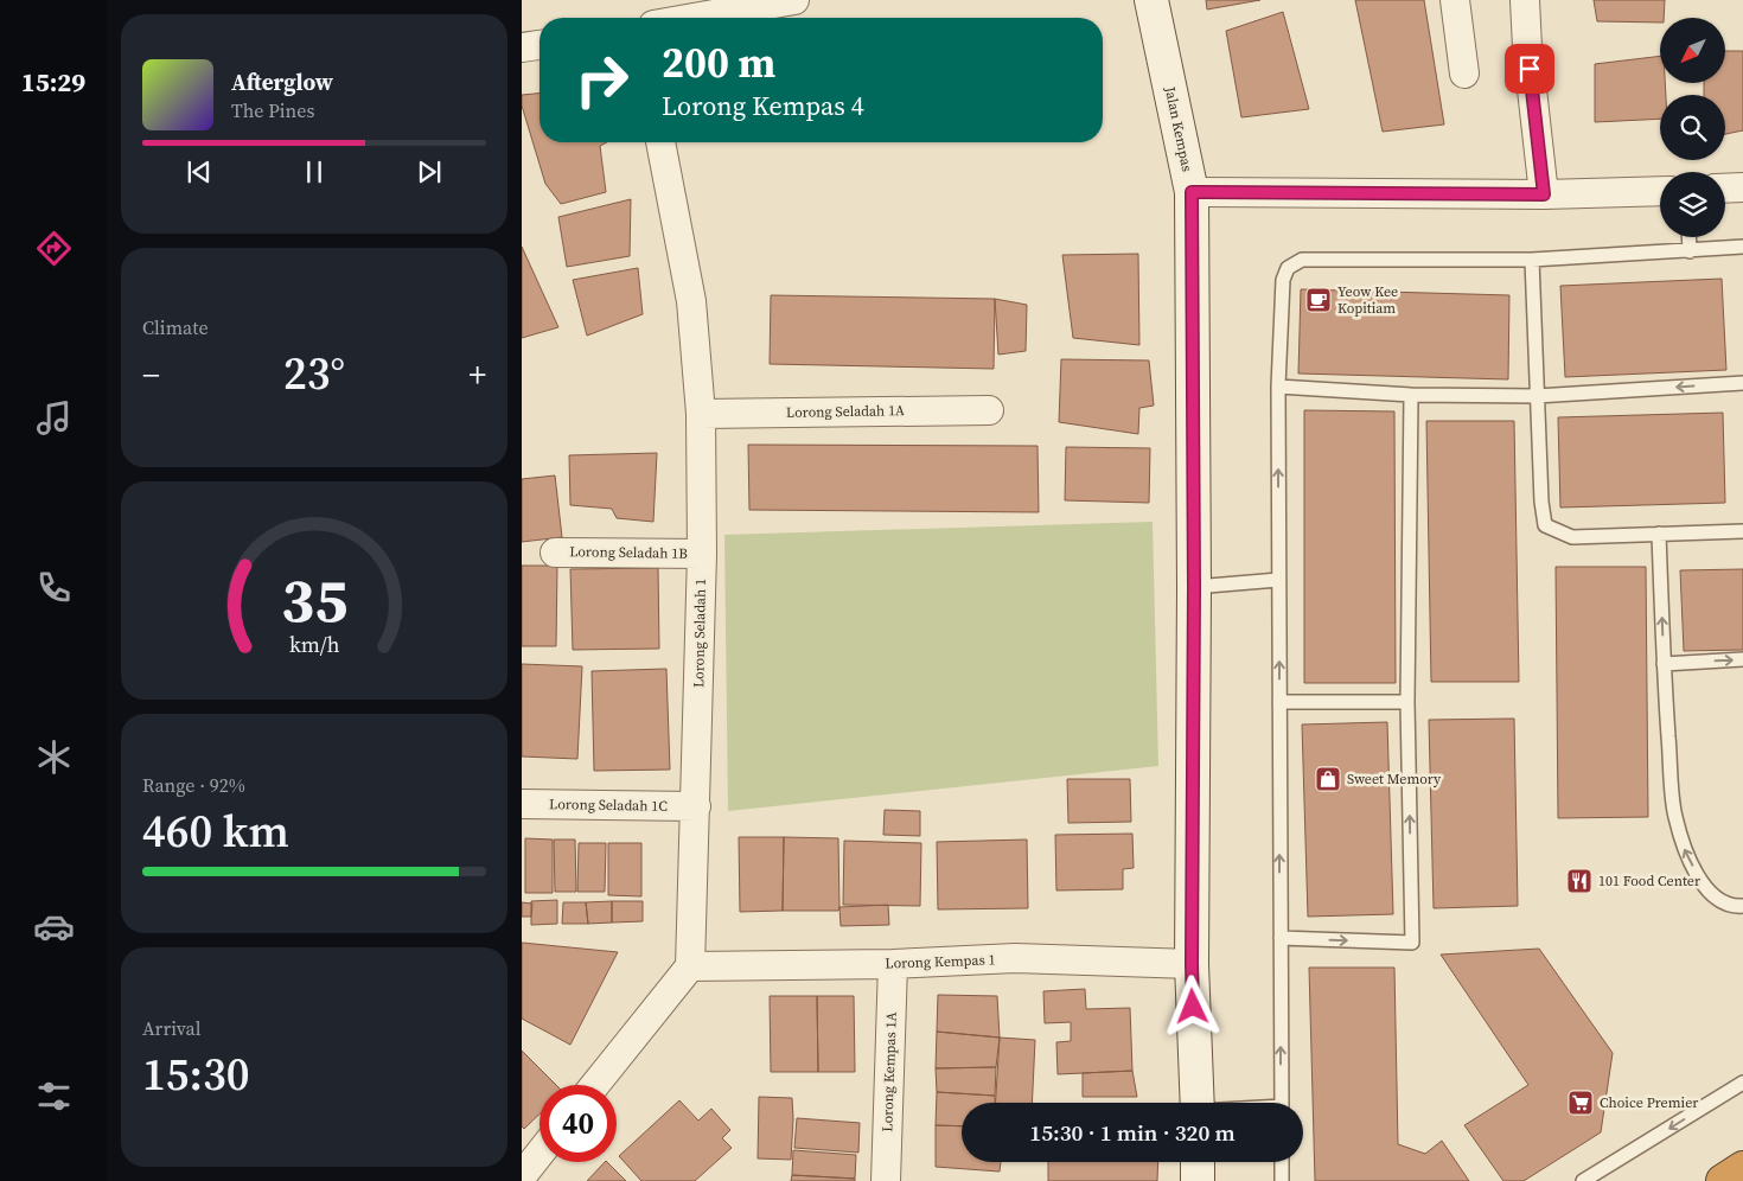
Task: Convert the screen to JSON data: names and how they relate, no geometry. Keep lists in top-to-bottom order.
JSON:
{
  "streets": {
    "street": [
      "Jalan Kempas",
      "Lorong Seladah 1A",
      "Lorong Seladah 1B",
      "Lorong Seladah 1",
      "Lorong Seladah 1C",
      "Lorong Kempas 1",
      "Lorong Kempas 1A"
    ]
  },
  "crossings": [
    ["Jalan Kempas", "Lorong Kempas 1"],
    ["Lorong Seladah 1A", "Lorong Seladah 1"],
    ["Lorong Seladah 1B", "Lorong Seladah 1"],
    ["Lorong Seladah 1", "Lorong Seladah 1C"],
    ["Lorong Seladah 1", "Lorong Kempas 1"],
    ["Lorong Kempas 1", "Lorong Kempas 1A"]
  ],
  "places": {
    "cafe": ["Yeow Kee Kopitiam"],
    "shop": ["Sweet Memory"],
    "restaurant": ["101 Food Center"],
    "supermarket": ["Choice Premier"]
  },
  "north": "bottom left",
  "page": {
    "tabs": "15:29",
    "turn": ["200 m", "Lorong Kempas 4"],
    "song": ["Afterglow", "The Pines"],
    "tile": [
      "Climate",
      ["Range · 92%", "460 km"],
      ["Arrival", "15:30"]
    ],
    "heat": ["−", "23°", "+"],
    "limit": "40",
    "trip": "15:30 · 1 min · 320 m",
    "gauge": ["35", "km/h"]
  }
}
